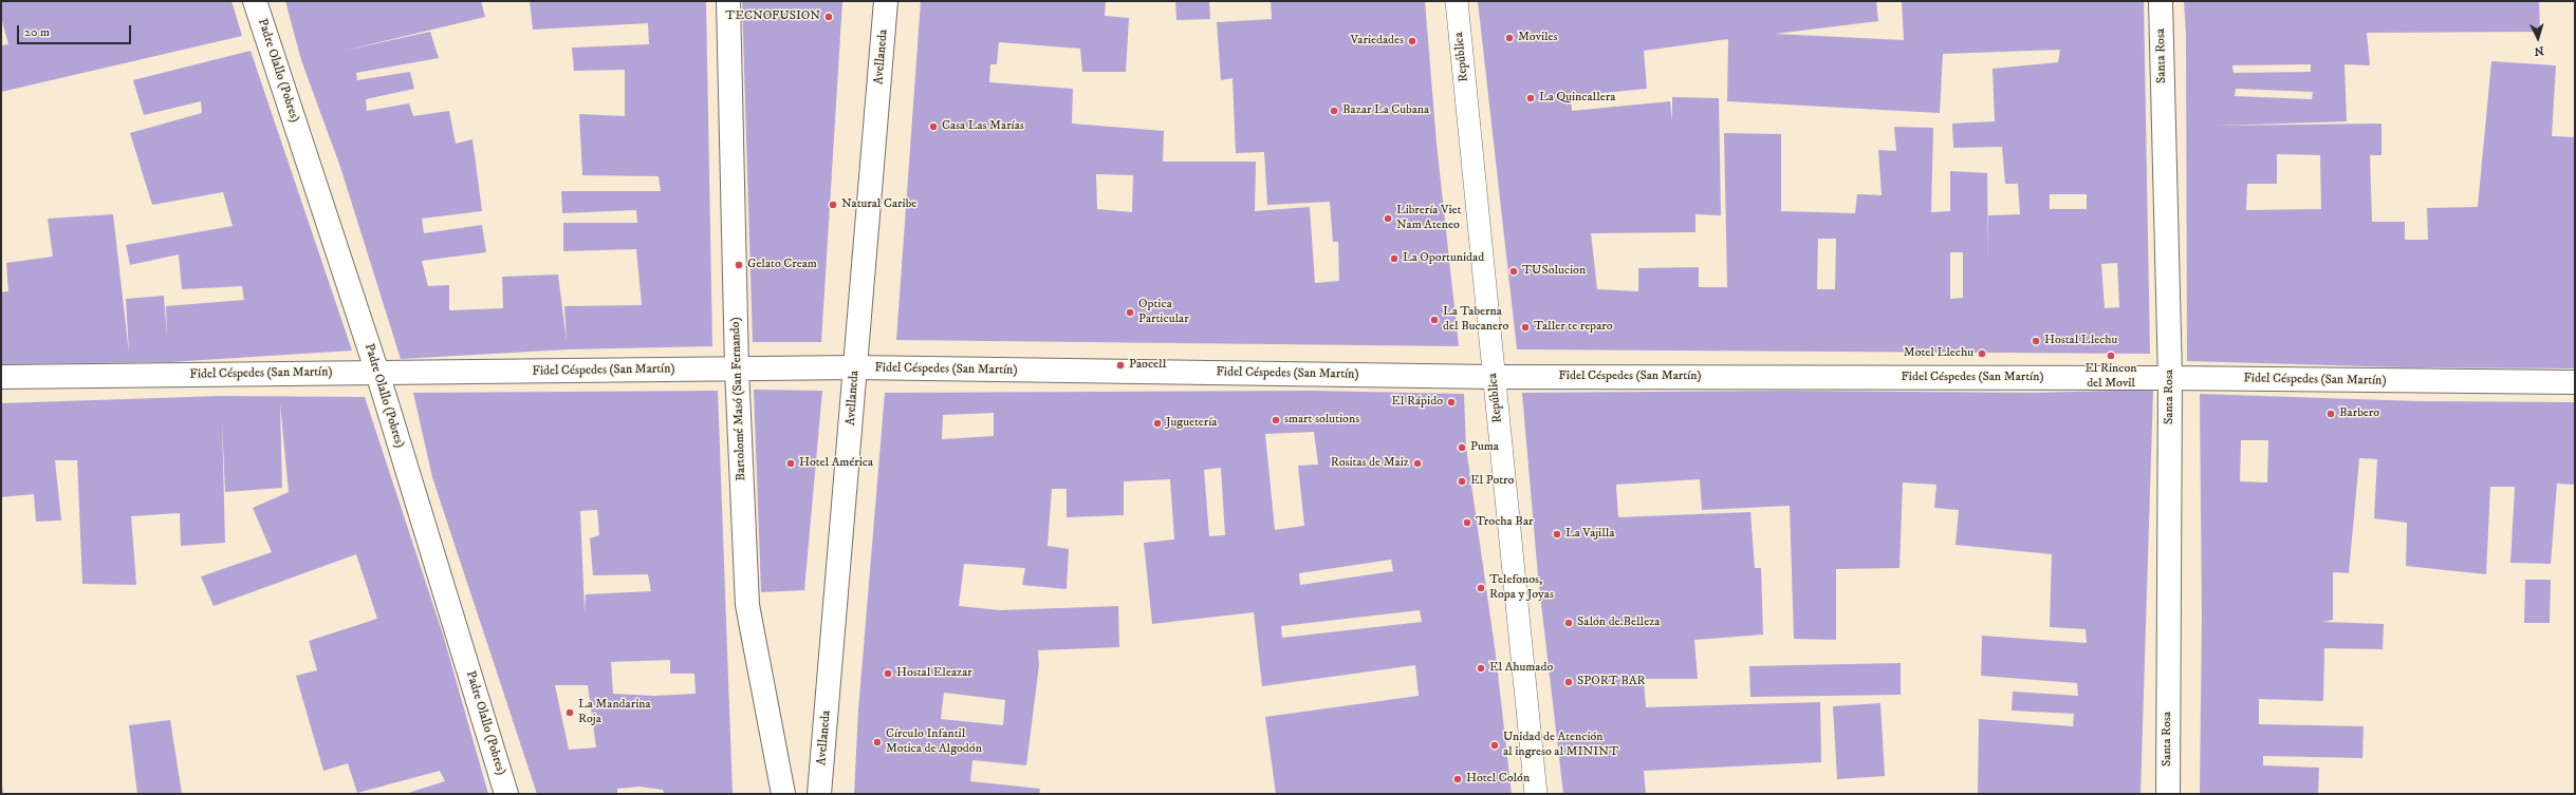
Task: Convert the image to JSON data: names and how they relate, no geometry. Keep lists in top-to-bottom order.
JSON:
{
  "streets": {
    "street": [
      "Santa Rosa",
      "Avellaneda",
      "República",
      "Padre Olallo (Pobres)",
      "Fidel Céspedes (San Martín)",
      "Bartolomé Masó (San Fernando)"
    ]
  },
  "crossings": [
    ["Santa Rosa", "Fidel Céspedes (San Martín)"],
    ["Avellaneda", "Fidel Céspedes (San Martín)"],
    ["República", "Fidel Céspedes (San Martín)"],
    ["Padre Olallo (Pobres)", "Fidel Céspedes (San Martín)"],
    ["Fidel Céspedes (San Martín)", "Bartolomé Masó (San Fernando)"]
  ],
  "places": [
    "TECNOFUSION",
    "Moviles",
    "Variedades",
    "La Quincallera",
    "Bazar La Cubana",
    "Casa Las Marías",
    "Natural Caribe",
    "Librería Viet Nam Ateneo",
    "La Oportunidad",
    "Gelato Cream",
    "TUSolucion",
    "Optica Particular",
    "La Taberna del Bucanero",
    "Taller te reparo",
    "Hostal Llechu",
    "Motel Llechu",
    "El Rincon del Movil",
    "Paocell",
    "El Rápido",
    "Barbero",
    "smart solutions",
    "Juguetería",
    "Puma",
    "Hotel América",
    "Rositas de Maiz",
    "El Potro",
    "Trocha Bar",
    "La Vajilla",
    "Telefonos, Ropa y Joyas",
    "Salón de.Belleza",
    "El Ahumado",
    "Hostal Eleazar",
    "SPORT BAR",
    "La Mandarina Roja",
    "Círculo Infantil Motica de Algodón",
    "Unidad de Atención al ingreso al MININT",
    "Hotel Colón"
  ],
  "scale_bar": "20 m",
  "north": "bottom"
}
